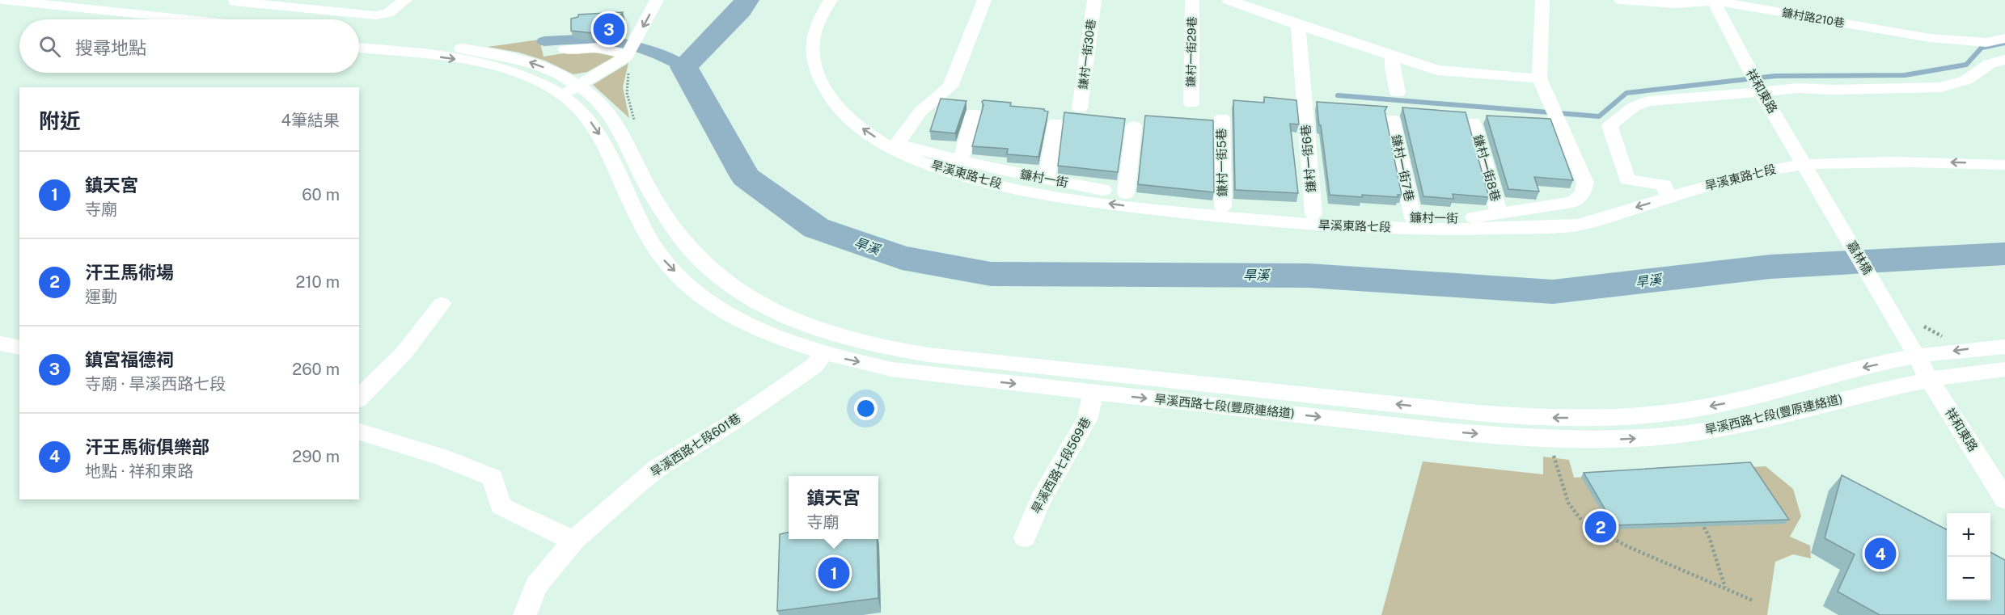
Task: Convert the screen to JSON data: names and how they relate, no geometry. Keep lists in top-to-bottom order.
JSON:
{
  "streets": {
    "street": [
      "鐮村路210巷",
      "鎌村一街29巷",
      "鎌村一街30巷",
      "祥和東路",
      "鎌村一街6巷",
      "鎌村一街5巷",
      "鎌村一街7巷",
      "鎌村一街8巷",
      "旱溪東路七段",
      "鐮村一街",
      "嘉林橋",
      "旱溪西路七段(豐原連絡道)",
      "旱溪西路七段601巷",
      "旱溪西路七段569巷"
    ]
  },
  "crossings": [
    ["鐮村路210巷", "祥和東路"],
    ["祥和東路", "旱溪東路七段"],
    ["祥和東路", "嘉林橋"],
    ["祥和東路", "旱溪西路七段(豐原連絡道)"],
    ["鎌村一街6巷", "鐮村一街"],
    ["鎌村一街5巷", "鐮村一街"],
    ["鎌村一街7巷", "鐮村一街"],
    ["鎌村一街8巷", "鐮村一街"],
    ["旱溪西路七段(豐原連絡道)", "旱溪西路七段601巷"],
    ["旱溪西路七段(豐原連絡道)", "旱溪西路七段569巷"]
  ],
  "water": ["旱溪"],
  "page": {
    "pins": [
      "3",
      "2",
      "4",
      "1"
    ],
    "search": "搜尋地點",
    "heading": ["附近", "4筆結果"],
    "list": [
      {
        "mark": "1",
        "name": "鎮天宮",
        "note": "寺廟",
        "value": "60 m"
      },
      {
        "mark": "2",
        "name": "汗王馬術場",
        "note": "運動",
        "value": "210 m"
      },
      {
        "mark": "3",
        "name": "鎮宮福德祠",
        "note": "寺廟 · 旱溪西路七段",
        "value": "260 m"
      },
      {
        "mark": "4",
        "name": "汗王馬術俱樂部",
        "note": "地點 · 祥和東路",
        "value": "290 m"
      }
    ],
    "popup": ["鎮天宮", "寺廟"],
    "map_buttons": ["+", "−"]
  }
}
